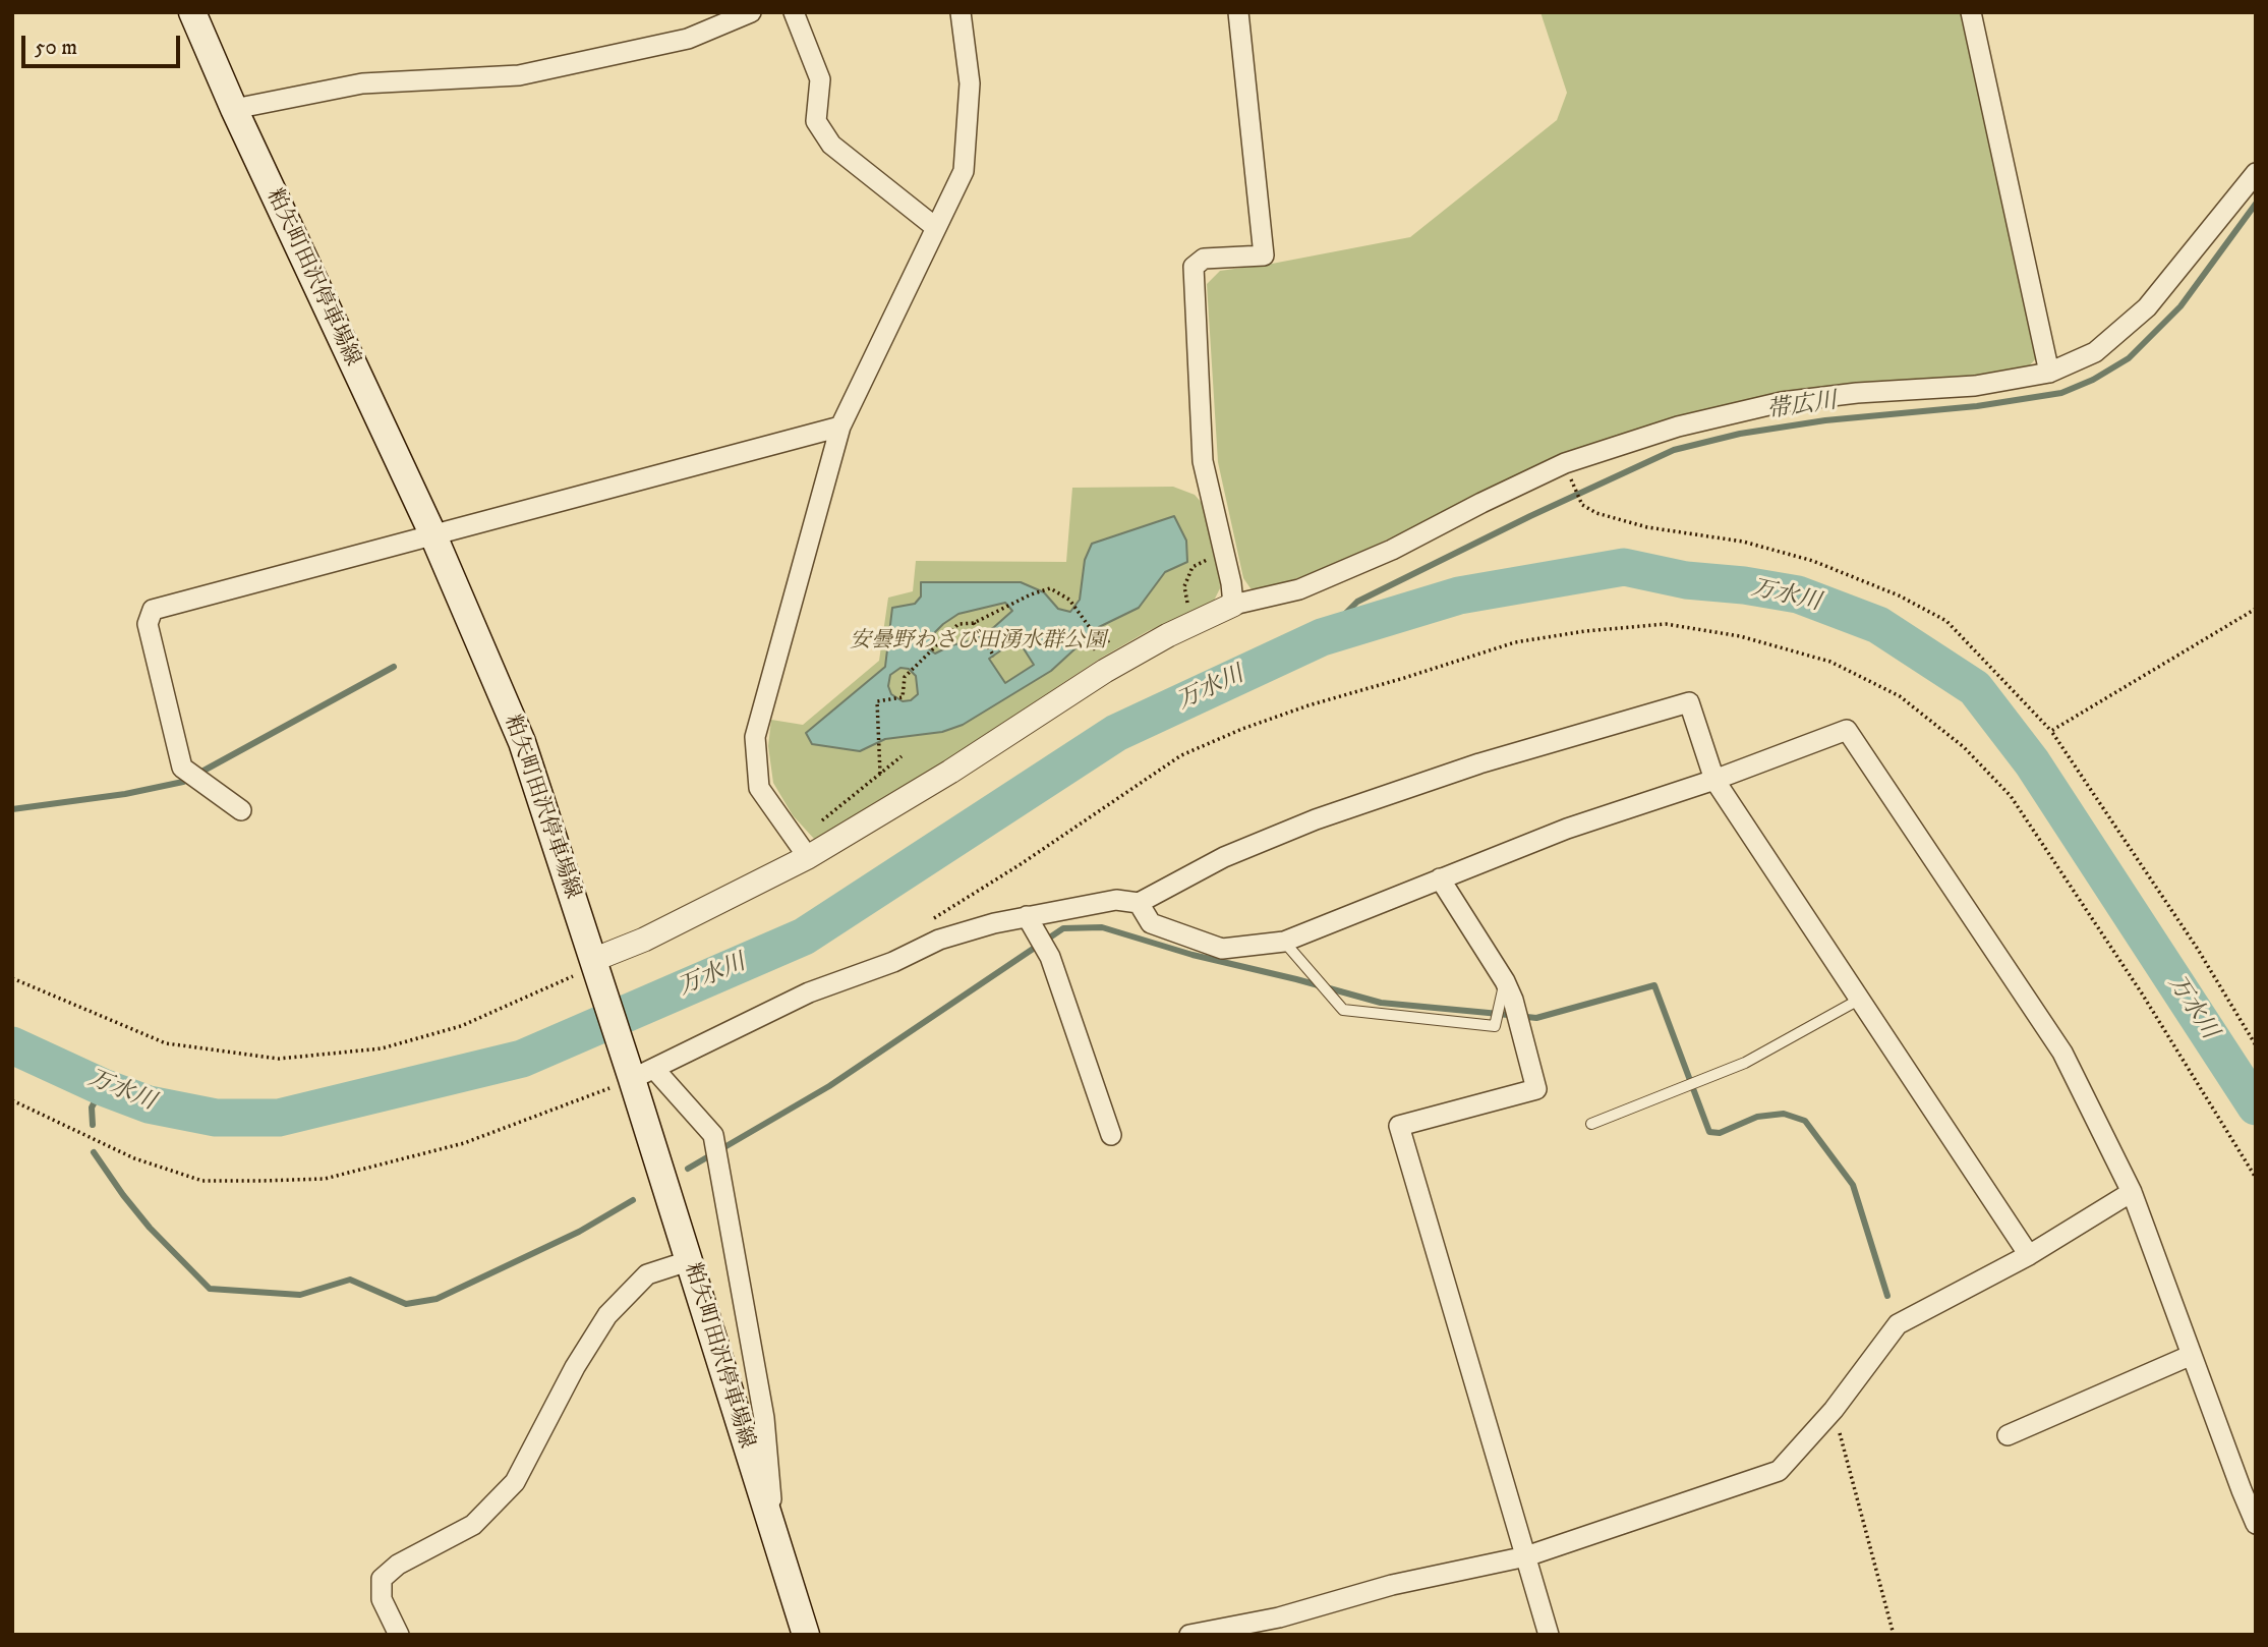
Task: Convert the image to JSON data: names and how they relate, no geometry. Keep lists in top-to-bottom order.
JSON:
{
  "streets": {
    "main road": ["粕矢町田沢停車場線"]
  },
  "water": ["帯広川", "万水川"],
  "parks": ["安曇野わさび田湧水群公園"],
  "scale_bar": "50 m"
}
